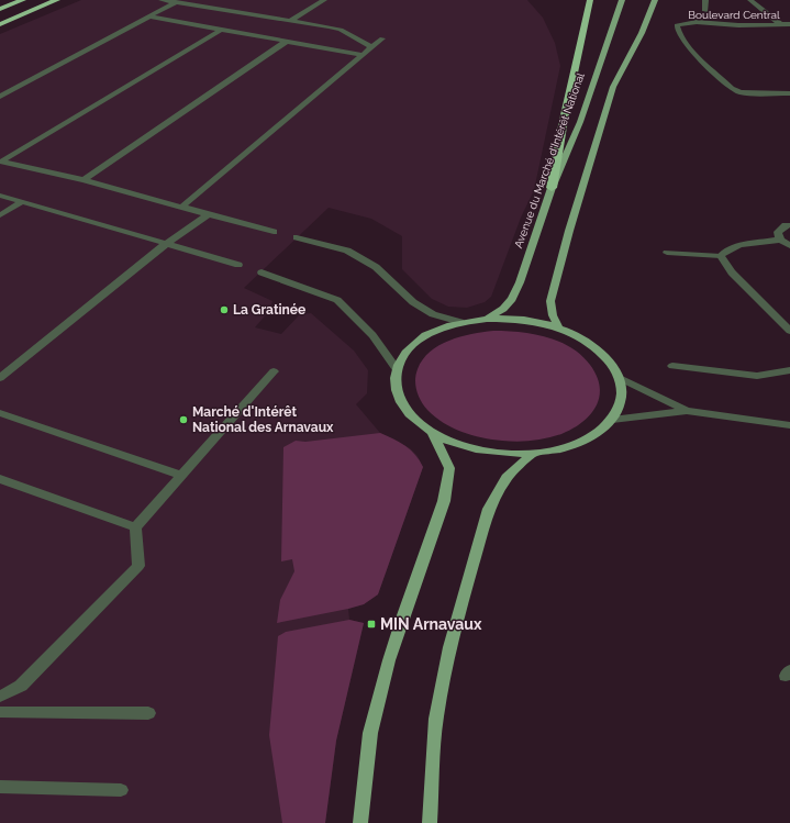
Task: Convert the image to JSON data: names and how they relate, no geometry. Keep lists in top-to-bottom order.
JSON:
{
  "streets": {
    "main road": ["Avenue du Marché d'Intérêt National"],
    "street": ["Boulevard Central"]
  },
  "places": {
    "other": ["La Gratinée", "Marché d'Intérêt National des Arnavaux"],
    "transit": ["MIN Arnavaux"]
  }
}
